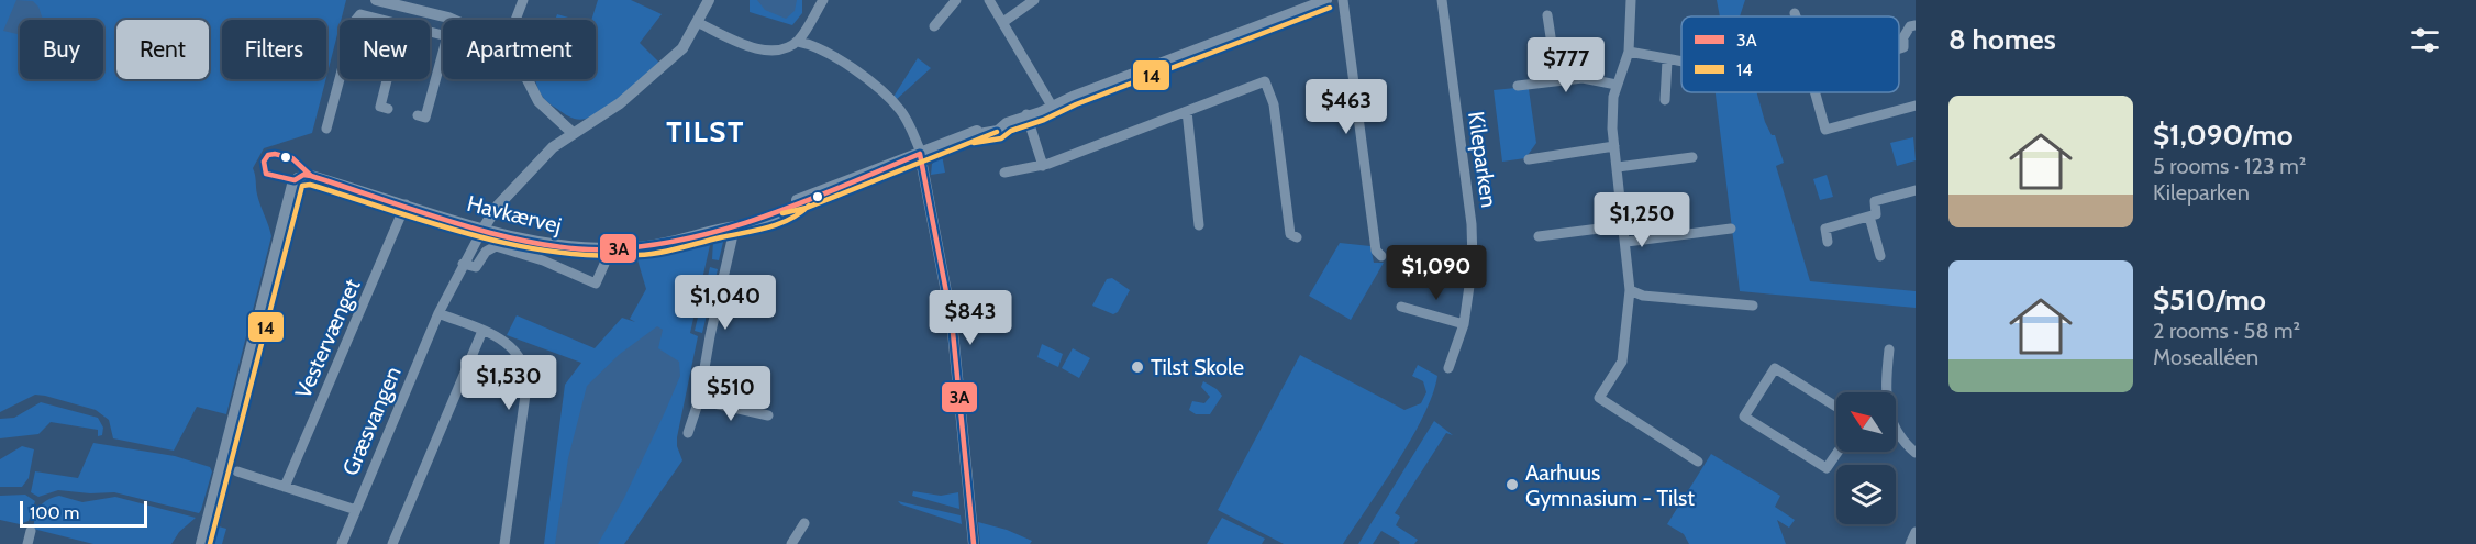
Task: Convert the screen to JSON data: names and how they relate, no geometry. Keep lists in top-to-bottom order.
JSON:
{
  "streets": {
    "street": [
      "Kileparken",
      "Havkærvej",
      "Vestervænget",
      "Græsvangen"
    ]
  },
  "crossings": [
    ["Havkærvej", "Vestervænget"],
    ["Havkærvej", "Græsvangen"]
  ],
  "districts": ["TILST"],
  "places": ["Tilst Skole", "Aarhuus Gymnasium - Tilst"],
  "lines": ["transit line 14", "transit line 3A"],
  "legend": ["3A", "14"],
  "scale_bar": "100 m",
  "north": "top left",
  "page": {
    "heading": "8 homes",
    "chip": [
      "Buy",
      "Rent",
      "Filters",
      "New",
      "Apartment"
    ],
    "price": [
      "$777",
      "$463",
      "$1,250",
      "$1,090",
      "$1,040",
      "$843",
      "$1,530",
      "$510"
    ],
    "list": [
      {
        "name": "$1,090/mo",
        "note": "5 rooms · 123 m² · Kileparken"
      },
      {
        "name": "$510/mo",
        "note": "2 rooms · 58 m² · Mosealléen"
      }
    ],
    "scale": "100 m"
  }
}
